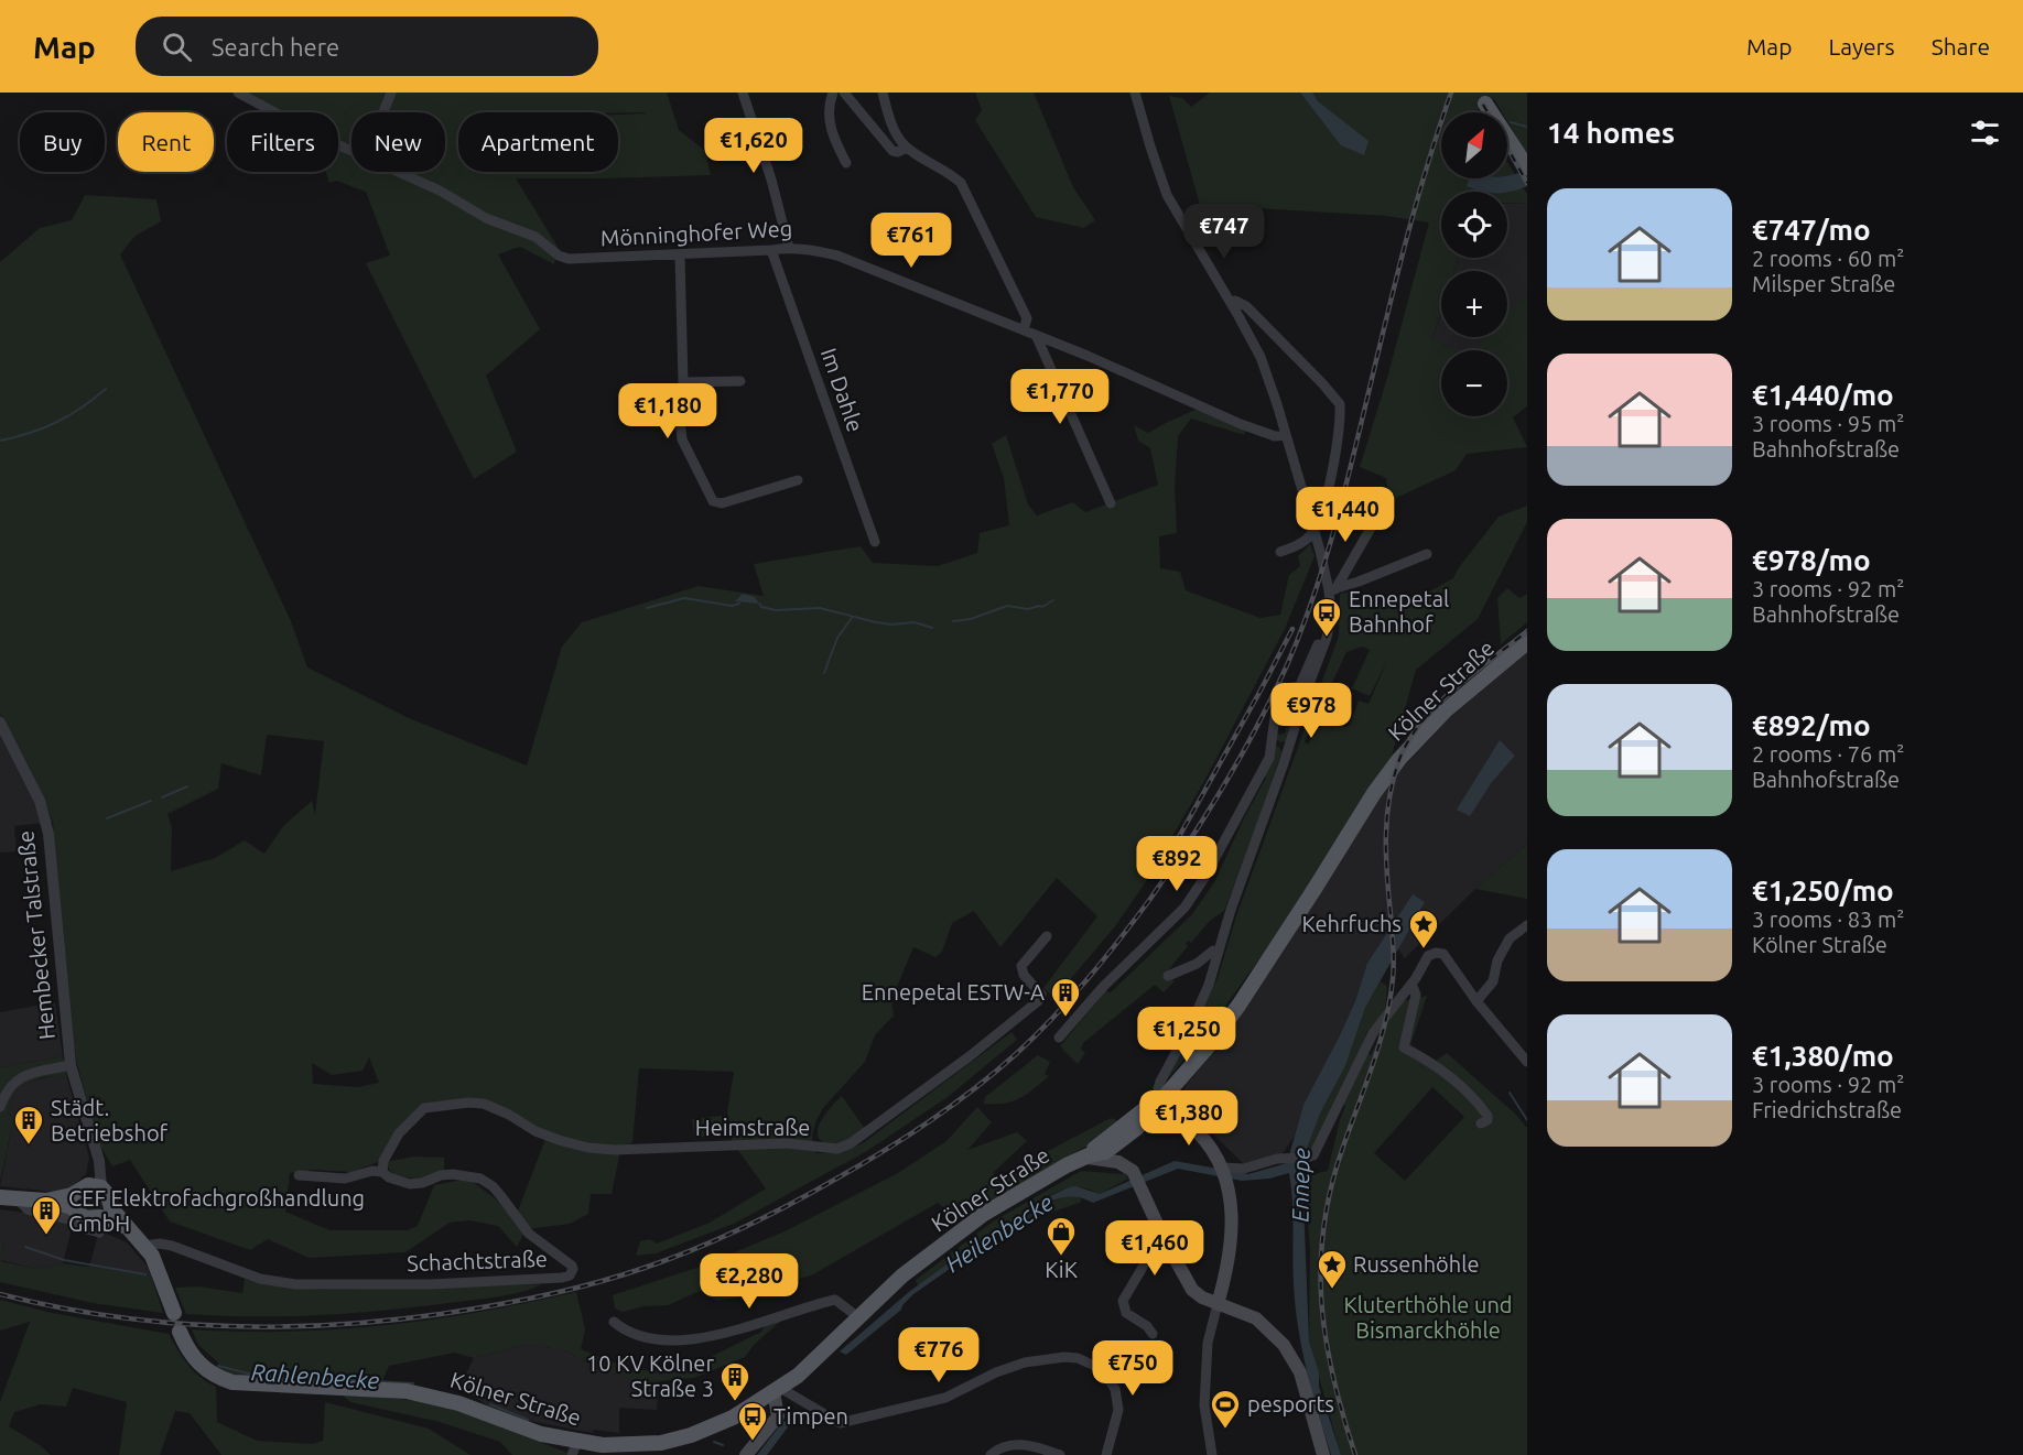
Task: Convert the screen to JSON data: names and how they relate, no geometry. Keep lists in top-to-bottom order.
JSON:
{
  "streets": {
    "main road": ["Kölner Straße"],
    "street": [
      "Mönninghofer Weg",
      "Im Dahle",
      "Hembecker Talstraße",
      "Heimstraße",
      "Schachtstraße"
    ]
  },
  "crossings": [
    ["Mönninghofer Weg", "Im Dahle"],
    ["Heimstraße", "Schachtstraße"]
  ],
  "water": ["Ennepe", "Heilenbecke", "Rahlenbecke"],
  "parks": ["Kluterthöhle und Bismarckhöhle"],
  "places": {
    "bus stop": ["Ennepetal Bahnhof", "Timpen"],
    "place": ["Kehrfuchs", "Russenhöhle"],
    "building": [
      "Ennepetal ESTW-A",
      "Städt. Betriebshof",
      "CEF Elektrofachgroßhandlung GmbH",
      "10 KV Kölner Straße 3"
    ],
    "shop": ["KiK"],
    "sports": ["pesports"]
  },
  "north": "top right",
  "page": {
    "header": "Map",
    "search": "Search here",
    "nav": ["Map", "Layers", "Share"],
    "heading": "14 homes",
    "map_buttons": ["+", "−"],
    "chip": [
      "Buy",
      "Rent",
      "Filters",
      "New",
      "Apartment"
    ],
    "price": [
      "€1,620",
      "€747",
      "€761",
      "€1,770",
      "€1,180",
      "€1,440",
      "€978",
      "€892",
      "€1,250",
      "€1,380",
      "€1,460",
      "€2,280",
      "€776",
      "€750"
    ],
    "list": [
      {
        "name": "€747/mo",
        "note": "2 rooms · 60 m² · Milsper Straße"
      },
      {
        "name": "€1,440/mo",
        "note": "3 rooms · 95 m² · Bahnhofstraße"
      },
      {
        "name": "€978/mo",
        "note": "3 rooms · 92 m² · Bahnhofstraße"
      },
      {
        "name": "€892/mo",
        "note": "2 rooms · 76 m² · Bahnhofstraße"
      },
      {
        "name": "€1,250/mo",
        "note": "3 rooms · 83 m² · Kölner Straße"
      },
      {
        "name": "€1,380/mo",
        "note": "3 rooms · 92 m² · Friedrichstraße"
      }
    ]
  }
}
